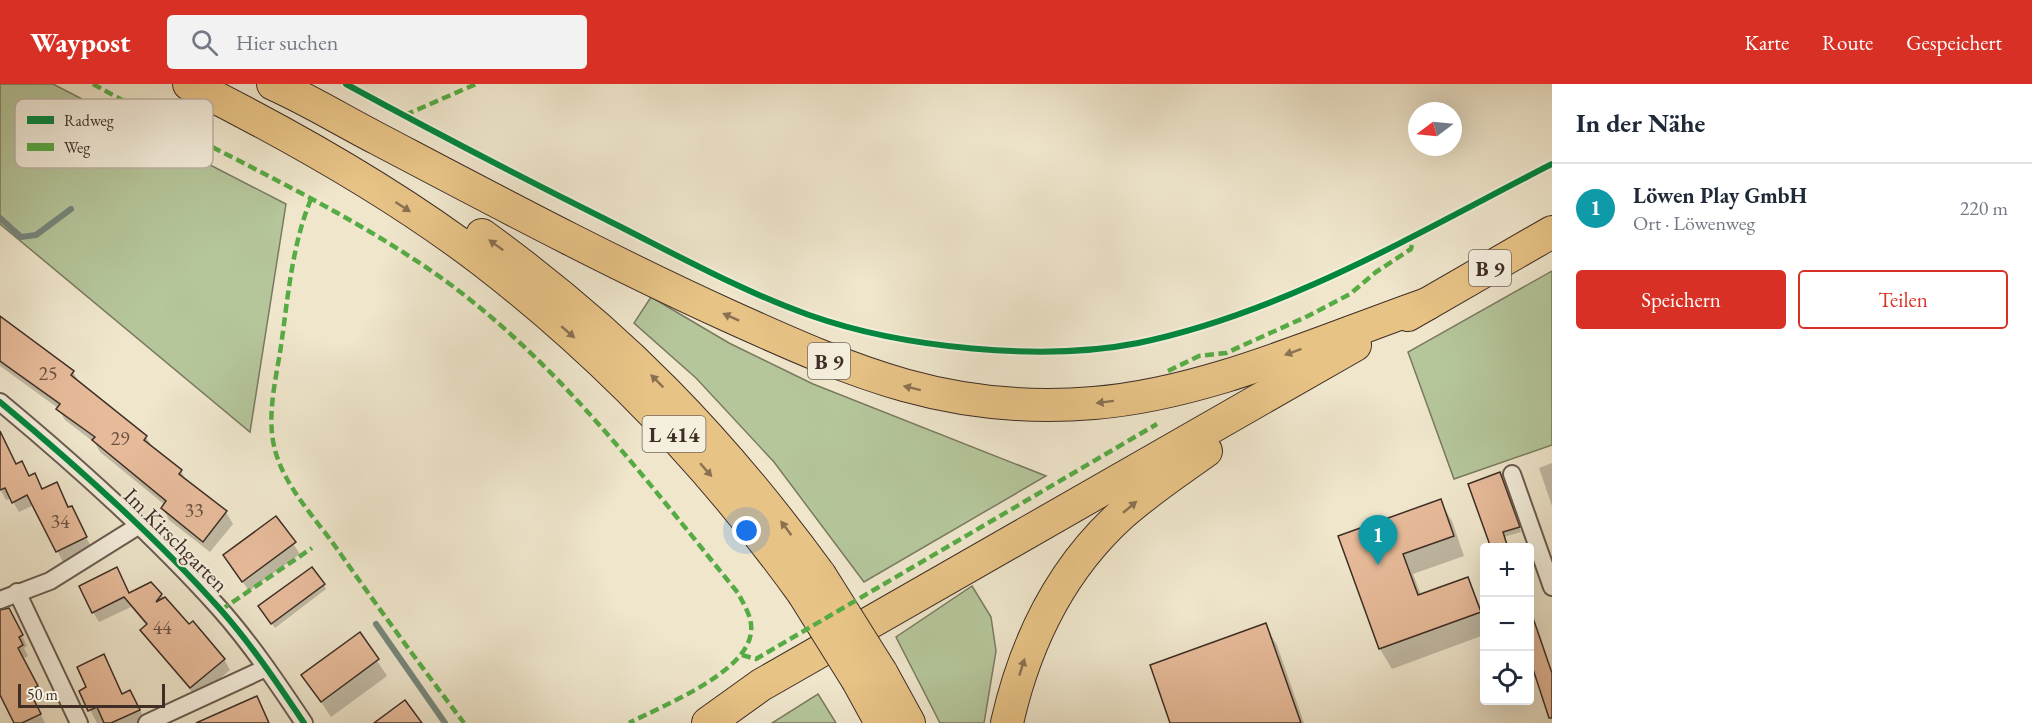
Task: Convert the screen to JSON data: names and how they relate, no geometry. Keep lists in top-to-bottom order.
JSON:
{
  "streets": {
    "highway": ["B 9", "L 414"],
    "street": ["Im Kirschgarten"]
  },
  "house_numbers": [
    "25",
    "29",
    "33",
    "34",
    "44"
  ],
  "legend": ["Radweg", "Weg"],
  "scale_bar": "50 m",
  "north": "left",
  "page": {
    "header": "Waypost",
    "search": "Hier suchen",
    "nav": ["Karte", "Route", "Gespeichert"],
    "heading": "In der Nähe",
    "list": [
      {
        "mark": "1",
        "name": "Löwen Play GmbH",
        "note": "Ort · Löwenweg",
        "value": "220 m"
      }
    ],
    "buttons": ["Speichern", "Teilen"],
    "pins": "1",
    "map_buttons": ["+", "−"],
    "scale": "50 m"
  }
}
